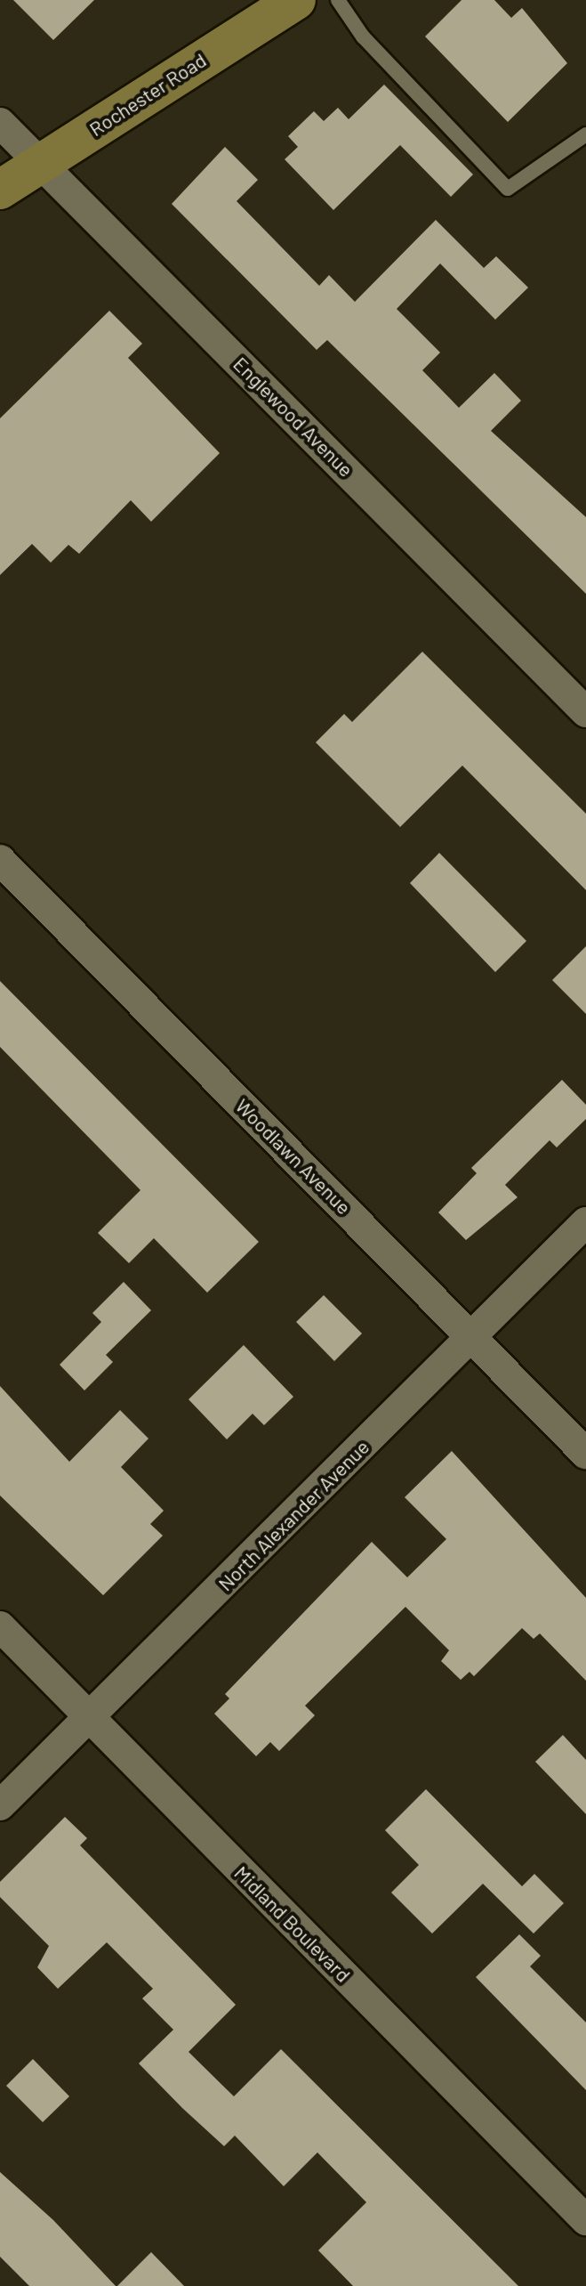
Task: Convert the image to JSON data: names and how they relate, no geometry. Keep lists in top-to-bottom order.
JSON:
{
  "streets": {
    "main road": ["Rochester Road"],
    "street": [
      "Englewood Avenue",
      "Woodlawn Avenue",
      "North Alexander Avenue",
      "Midland Boulevard"
    ]
  },
  "crossings": [
    ["Rochester Road", "Englewood Avenue"],
    ["Woodlawn Avenue", "North Alexander Avenue"],
    ["North Alexander Avenue", "Midland Boulevard"]
  ]
}
